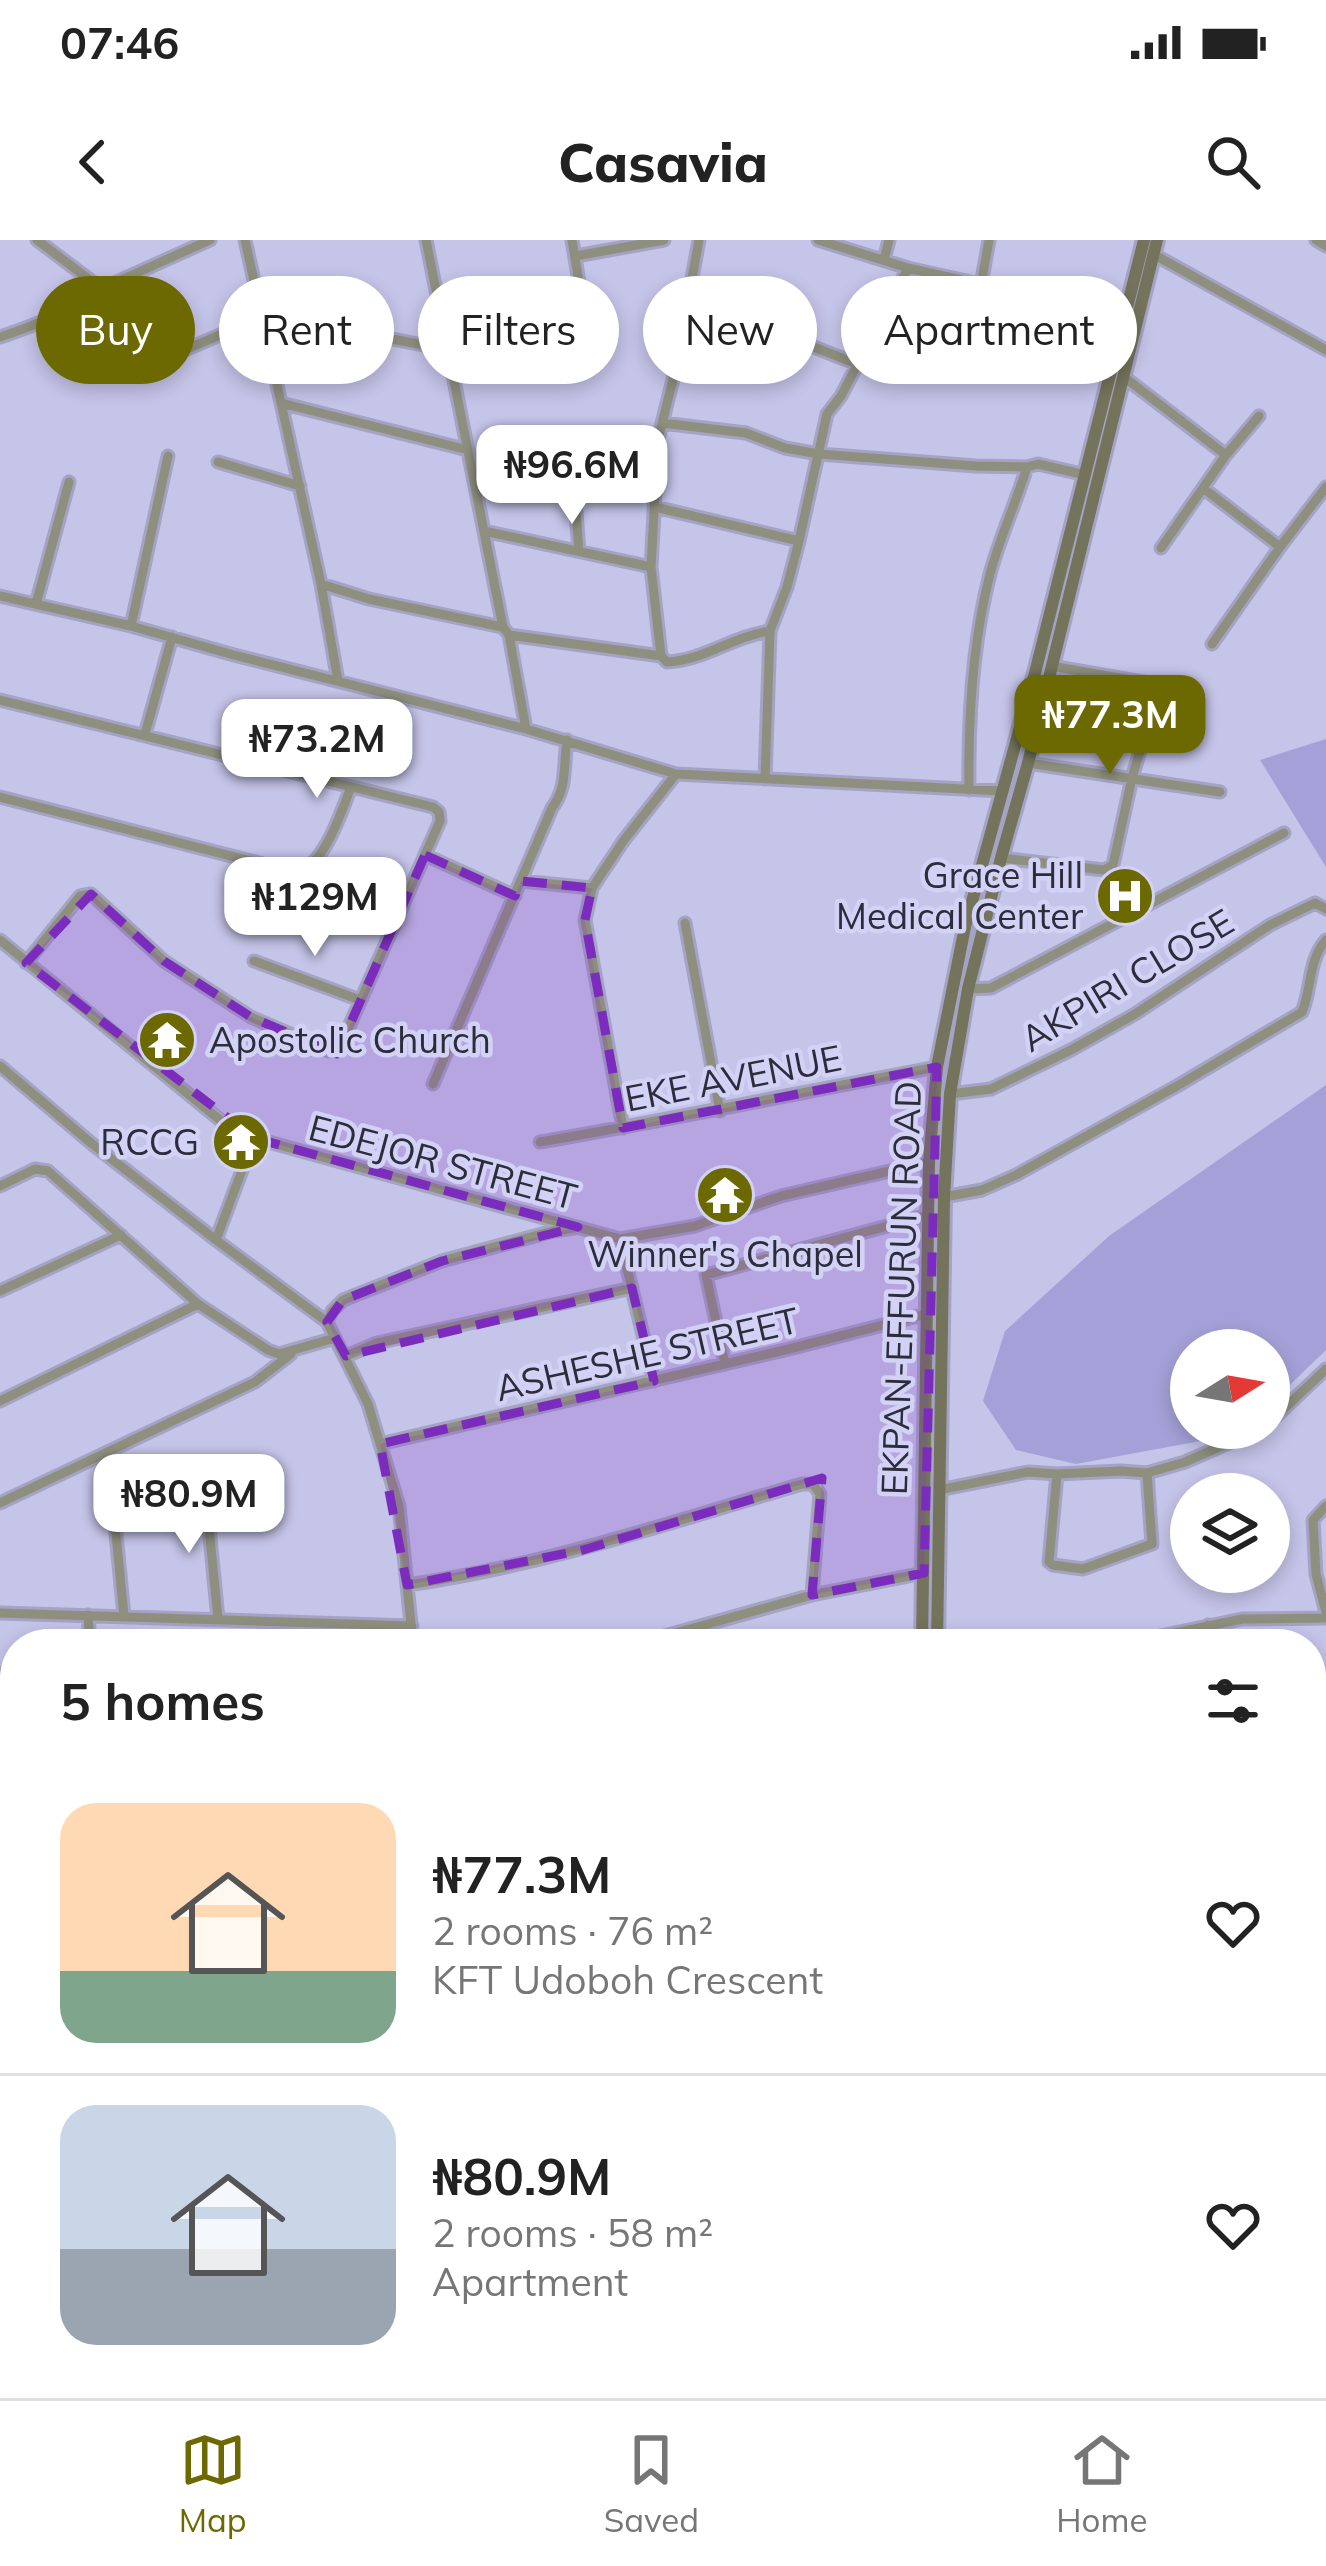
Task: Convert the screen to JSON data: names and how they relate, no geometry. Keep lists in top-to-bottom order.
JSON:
{
  "streets": {
    "main road": ["EKPAN-EFFURUN ROAD"],
    "street": [
      "AKPIRI CLOSE",
      "EKE AVENUE",
      "EDEJOR STREET",
      "ASHESHE STREET"
    ]
  },
  "crossings": [
    ["EKE AVENUE", "EKPAN-EFFURUN ROAD"],
    ["EDEJOR STREET", "EKPAN-EFFURUN ROAD"],
    ["EKPAN-EFFURUN ROAD", "ASHESHE STREET"]
  ],
  "places": {
    "hospital": ["Grace Hill Medical Center"],
    "temple": ["Apostolic Church", "RCCG", "Winner's Chapel"]
  },
  "north": "right",
  "page": {
    "status": "07:46",
    "header": "Casavia",
    "chip": [
      "Buy",
      "Rent",
      "Filters",
      "New",
      "Apartment"
    ],
    "price": [
      "₦96.6M",
      "₦77.3M",
      "₦73.2M",
      "₦129M",
      "₦80.9M"
    ],
    "heading": "5 homes",
    "list": [
      {
        "name": "₦77.3M",
        "note": "2 rooms · 76 m² · KFT Udoboh Crescent"
      },
      {
        "name": "₦80.9M",
        "note": "2 rooms · 58 m² · Apartment"
      }
    ],
    "tabs": ["Map", "Saved", "Home"]
  }
}
